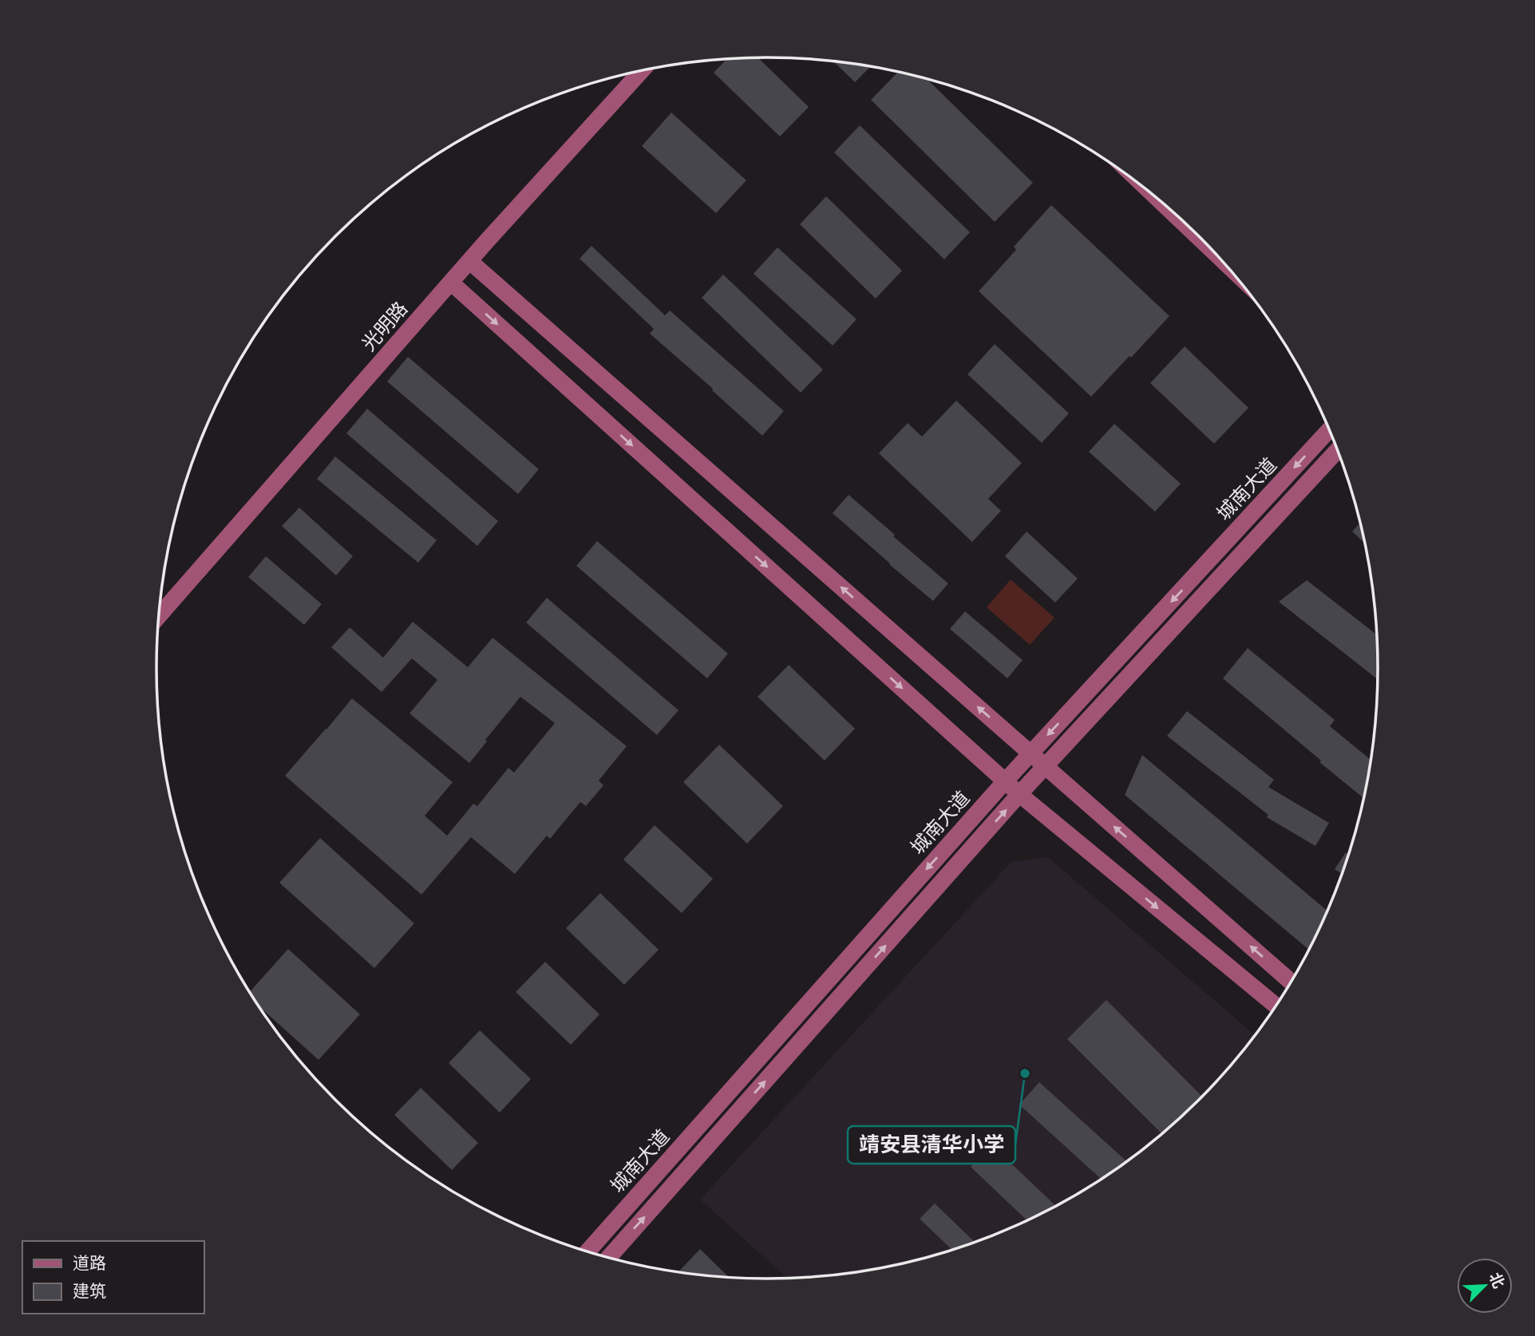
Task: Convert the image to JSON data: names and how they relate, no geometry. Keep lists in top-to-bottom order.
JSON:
{
  "streets": {
    "main road": ["光明路", "城南大道"]
  },
  "places": ["靖安县清华小学"],
  "legend": ["道路", "建筑"],
  "north": "top right"
}
